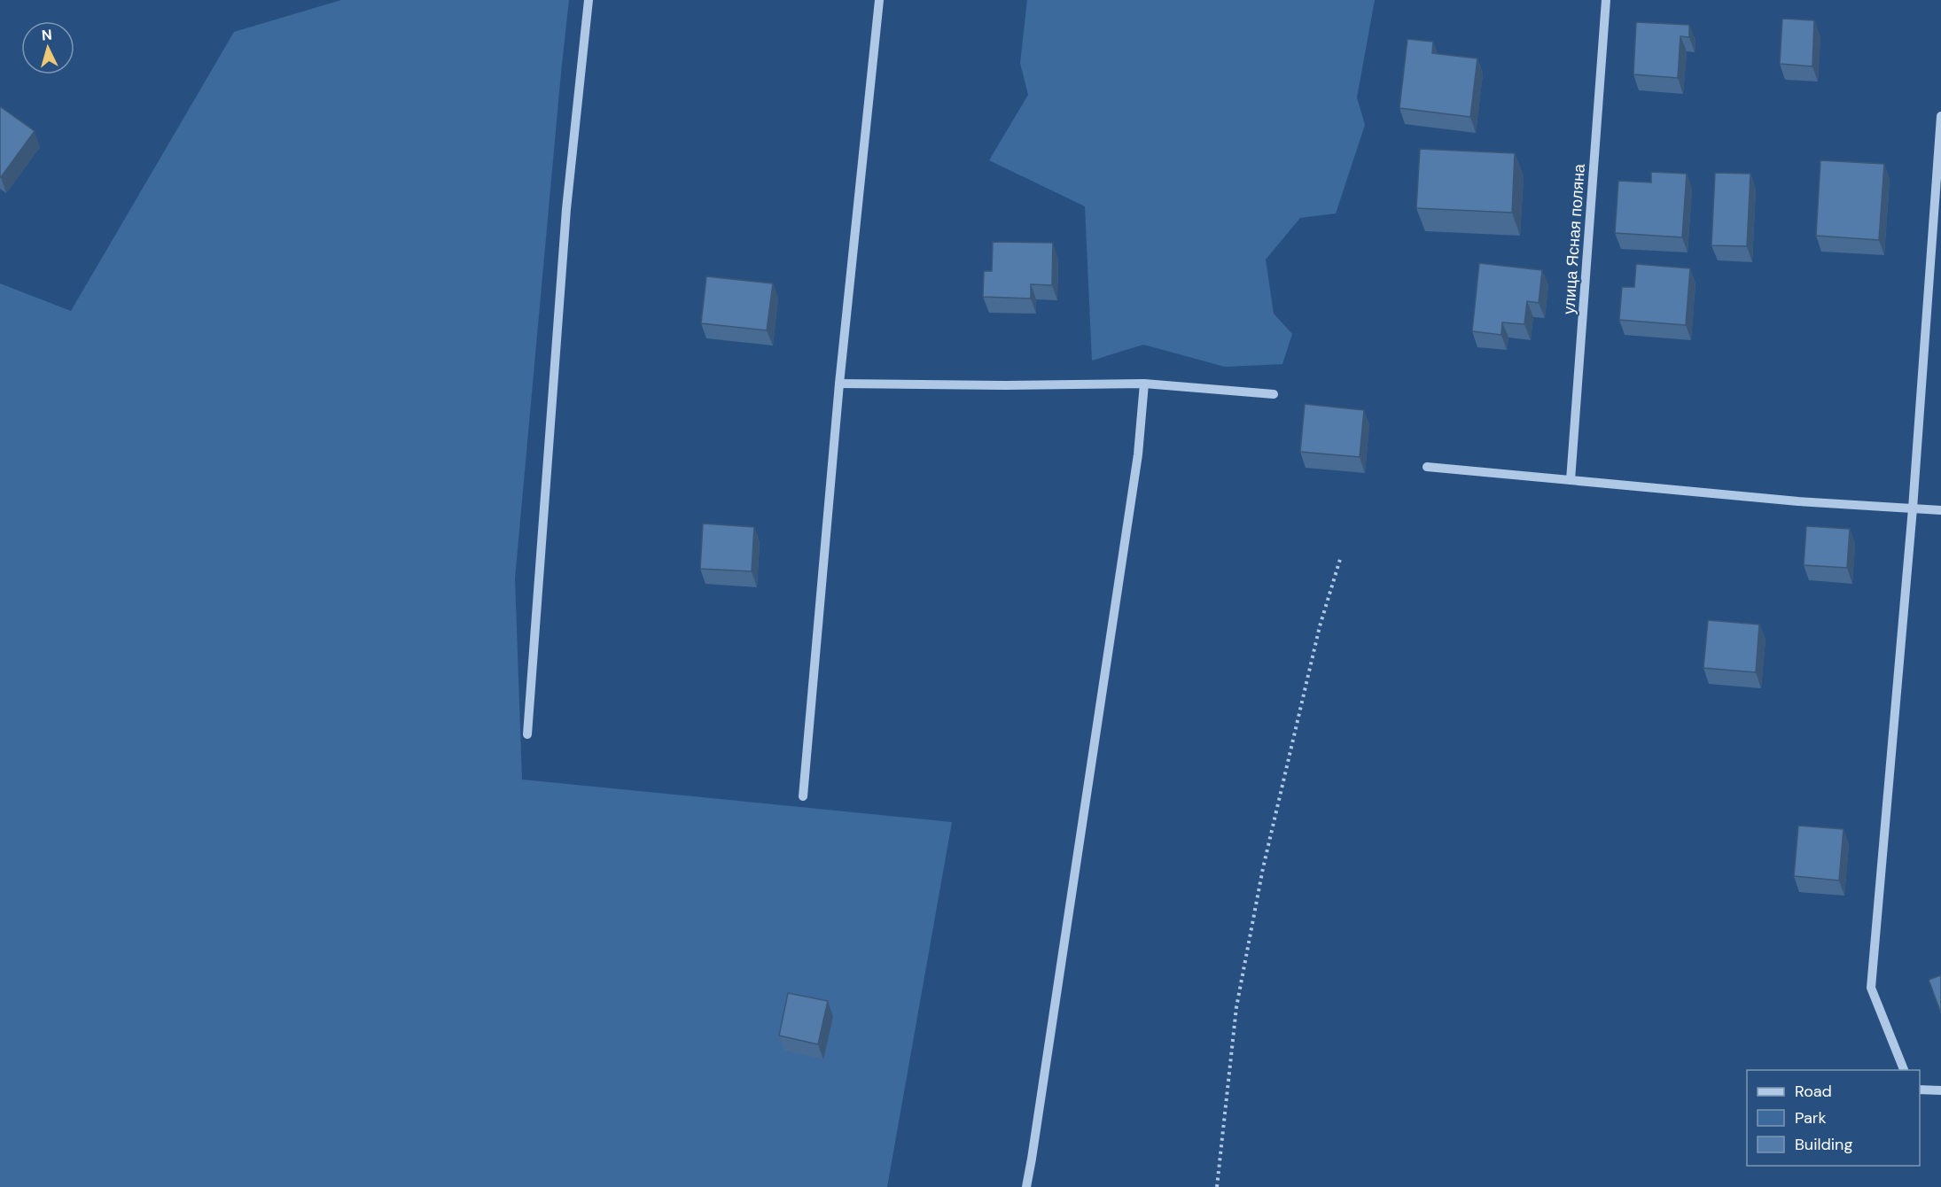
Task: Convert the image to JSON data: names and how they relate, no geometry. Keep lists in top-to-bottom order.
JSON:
{
  "streets": {
    "lane": ["улица Ясная поляна"]
  },
  "legend": ["Road", "Park", "Building"],
  "north": "top"
}
